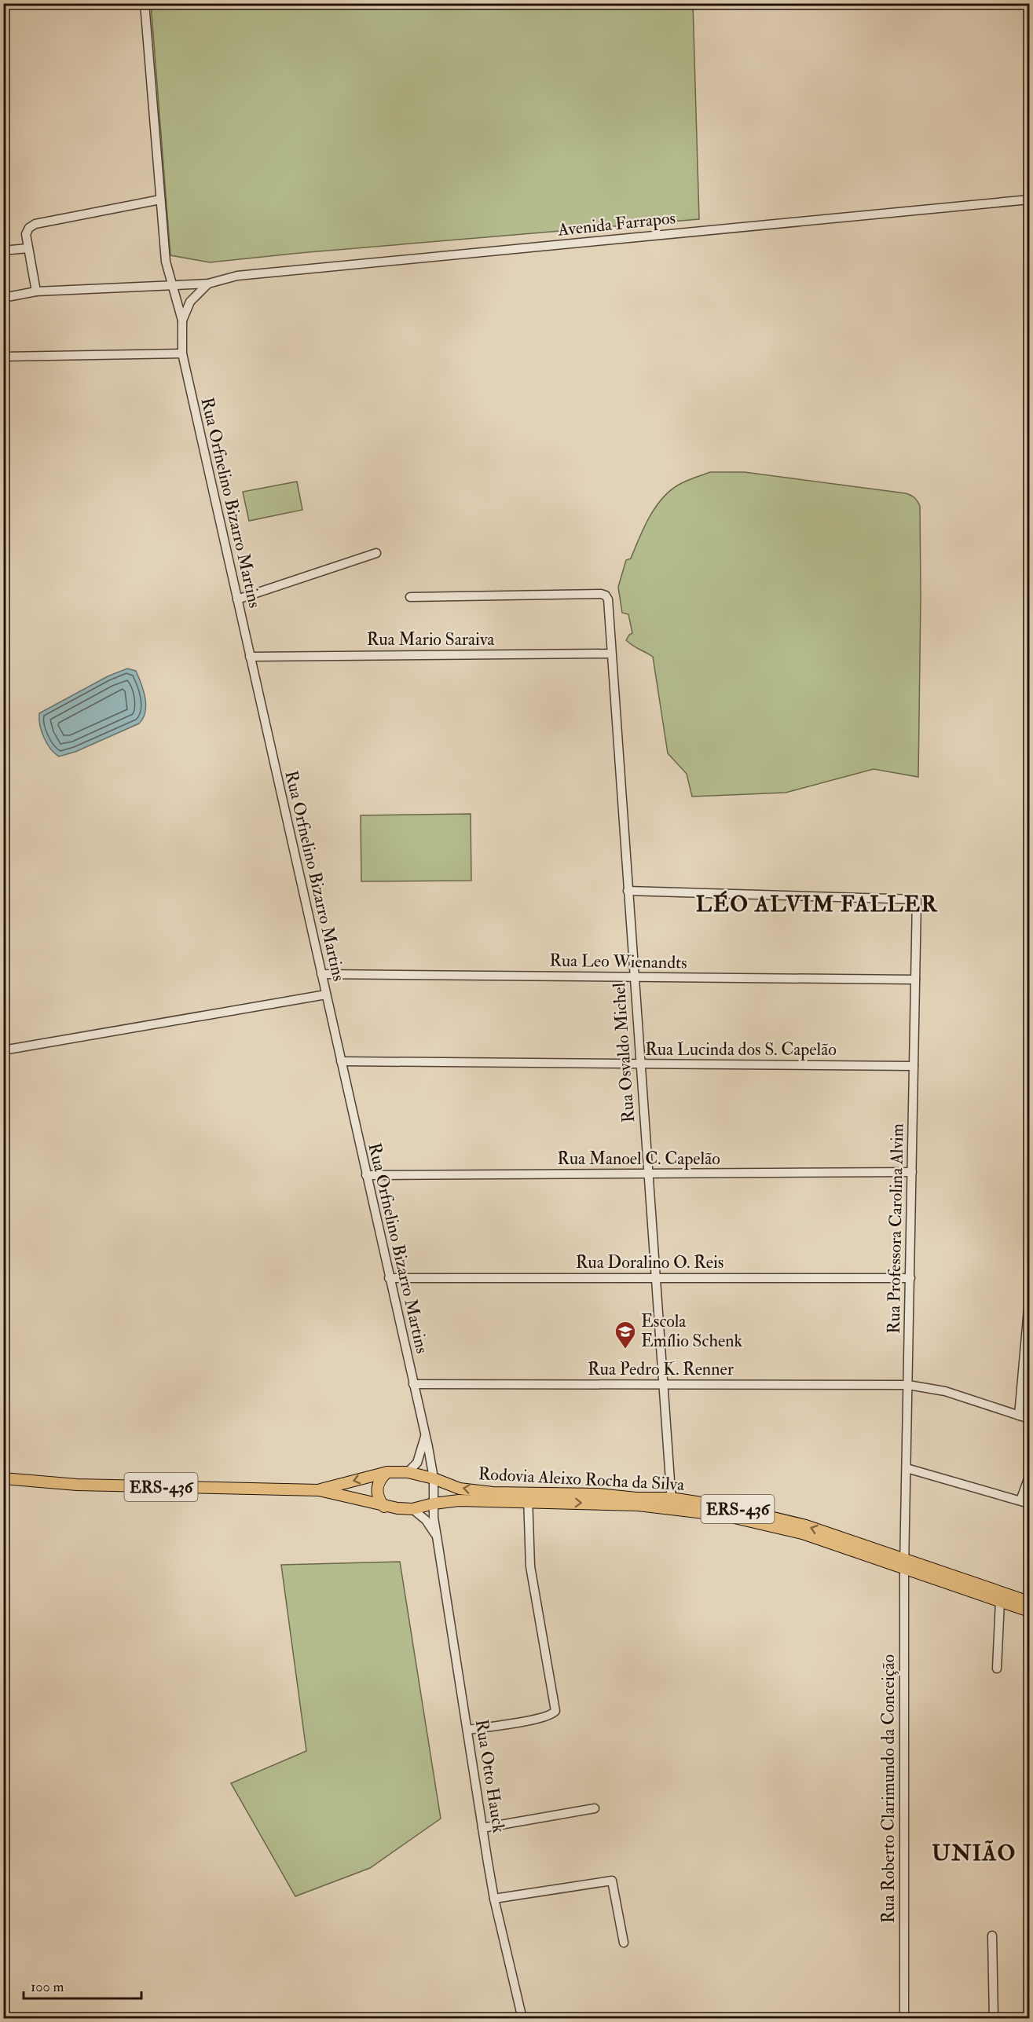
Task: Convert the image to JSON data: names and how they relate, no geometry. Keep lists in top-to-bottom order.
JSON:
{
  "streets": {
    "main road": ["Rodovia Aleixo Rocha da Silva", "ERS-436"],
    "street": [
      "Avenida Farrapos",
      "Rua Orfnelino Bizarro Martins",
      "Rua Mario Saraiva",
      "Rua Leo Wienandts",
      "Rua Lucinda dos S. Capelão",
      "Rua Osvaldo Michel",
      "Rua Manoel C. Capelão",
      "Rua Professora Carolina Alvim",
      "Rua Doralino O. Reis",
      "Rua Pedro K. Renner",
      "Rua Otto Hauck",
      "Rua Roberto Clarimundo da Conceição"
    ]
  },
  "crossings": [
    ["Rua Orfnelino Bizarro Martins", "Rua Mario Saraiva"],
    ["Rua Orfnelino Bizarro Martins", "Rua Leo Wienandts"],
    ["Rua Orfnelino Bizarro Martins", "Rua Lucinda dos S. Capelão"],
    ["Rua Orfnelino Bizarro Martins", "Rua Manoel C. Capelão"],
    ["Rua Orfnelino Bizarro Martins", "Rua Doralino O. Reis"],
    ["Rua Orfnelino Bizarro Martins", "Rua Pedro K. Renner"],
    ["Rua Orfnelino Bizarro Martins", "Rodovia Aleixo Rocha da Silva"],
    ["Rua Orfnelino Bizarro Martins", "Rua Otto Hauck"],
    ["Rua Mario Saraiva", "Rua Osvaldo Michel"],
    ["Rua Leo Wienandts", "Rua Osvaldo Michel"],
    ["Rua Leo Wienandts", "Rua Professora Carolina Alvim"],
    ["Rua Lucinda dos S. Capelão", "Rua Osvaldo Michel"],
    ["Rua Lucinda dos S. Capelão", "Rua Professora Carolina Alvim"],
    ["Rua Osvaldo Michel", "Rua Manoel C. Capelão"],
    ["Rua Osvaldo Michel", "Rua Professora Carolina Alvim"],
    ["Rua Osvaldo Michel", "Rua Doralino O. Reis"],
    ["Rua Osvaldo Michel", "Rua Pedro K. Renner"],
    ["Rua Osvaldo Michel", "Rodovia Aleixo Rocha da Silva"],
    ["Rua Manoel C. Capelão", "Rua Professora Carolina Alvim"],
    ["Rua Professora Carolina Alvim", "Rua Doralino O. Reis"],
    ["Rua Professora Carolina Alvim", "Rua Pedro K. Renner"],
    ["Rua Professora Carolina Alvim", "Rodovia Aleixo Rocha da Silva"],
    ["Rua Professora Carolina Alvim", "Rua Roberto Clarimundo da Conceição"],
    ["Rodovia Aleixo Rocha da Silva", "Rua Roberto Clarimundo da Conceição"]
  ],
  "districts": ["LÉO ALVIM FALLER", "UNIÃO"],
  "places": {
    "school or university": ["Escola Emílio Schenk"]
  },
  "scale_bar": "100 m"
}
